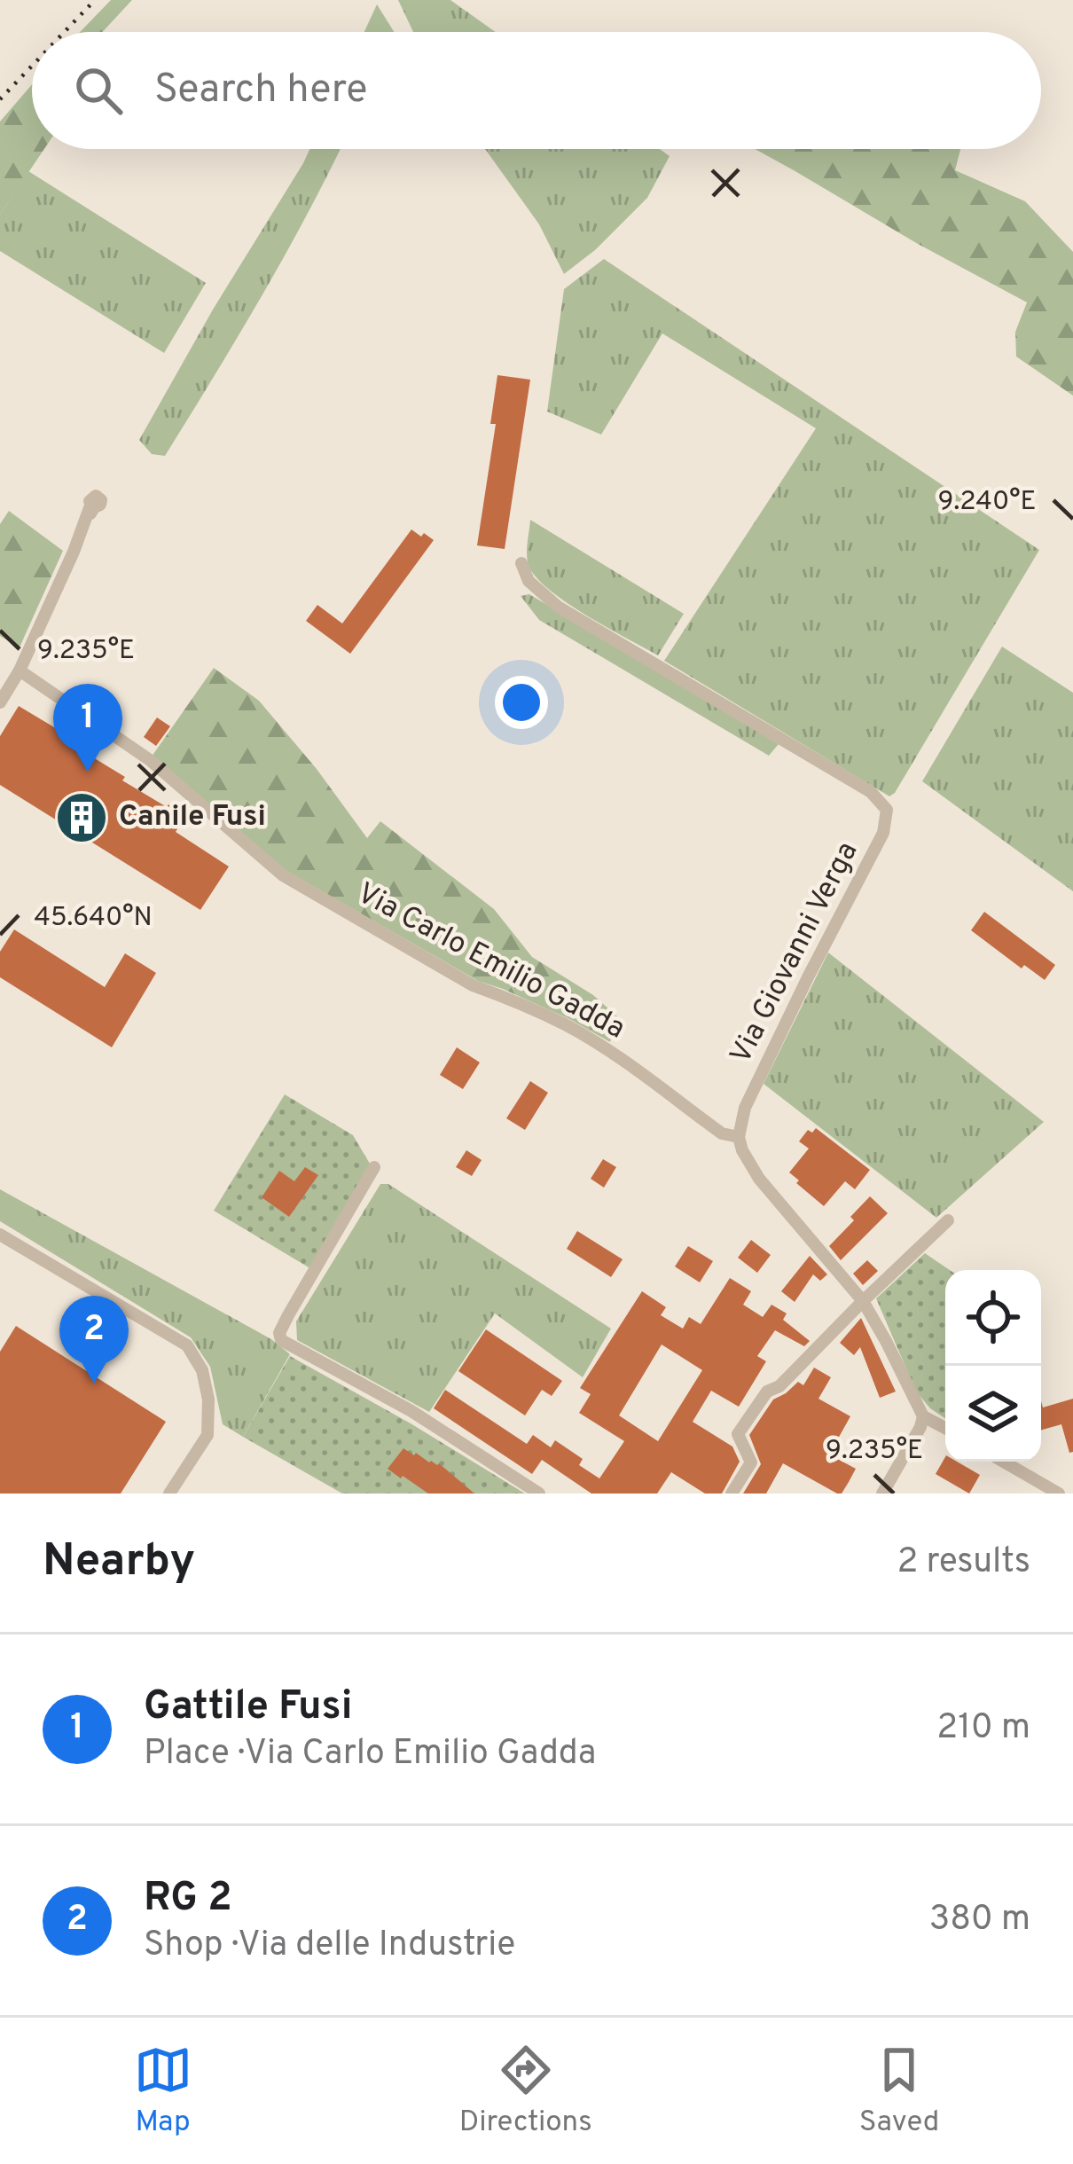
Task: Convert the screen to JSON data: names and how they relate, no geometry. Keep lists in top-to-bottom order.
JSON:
{
  "streets": {
    "street": ["Via Giovanni Verga", "Via Carlo Emilio Gadda"]
  },
  "crossings": [
    ["Via Giovanni Verga", "Via Carlo Emilio Gadda"]
  ],
  "places": {
    "building": ["Canile Fusi"]
  },
  "page": {
    "search": "Search here",
    "pins": ["1", "2"],
    "heading": ["Nearby", "2 results"],
    "list": [
      {
        "mark": "1",
        "name": "Gattile Fusi",
        "note": "Place · Via Carlo Emilio Gadda",
        "value": "210 m"
      },
      {
        "mark": "2",
        "name": "RG 2",
        "note": "Shop · Via delle Industrie",
        "value": "380 m"
      }
    ],
    "nav": ["Map", "Directions", "Saved"]
  },
  "coordinates": ["9.240°E", "9.235°E", "45.640°N"]
}
